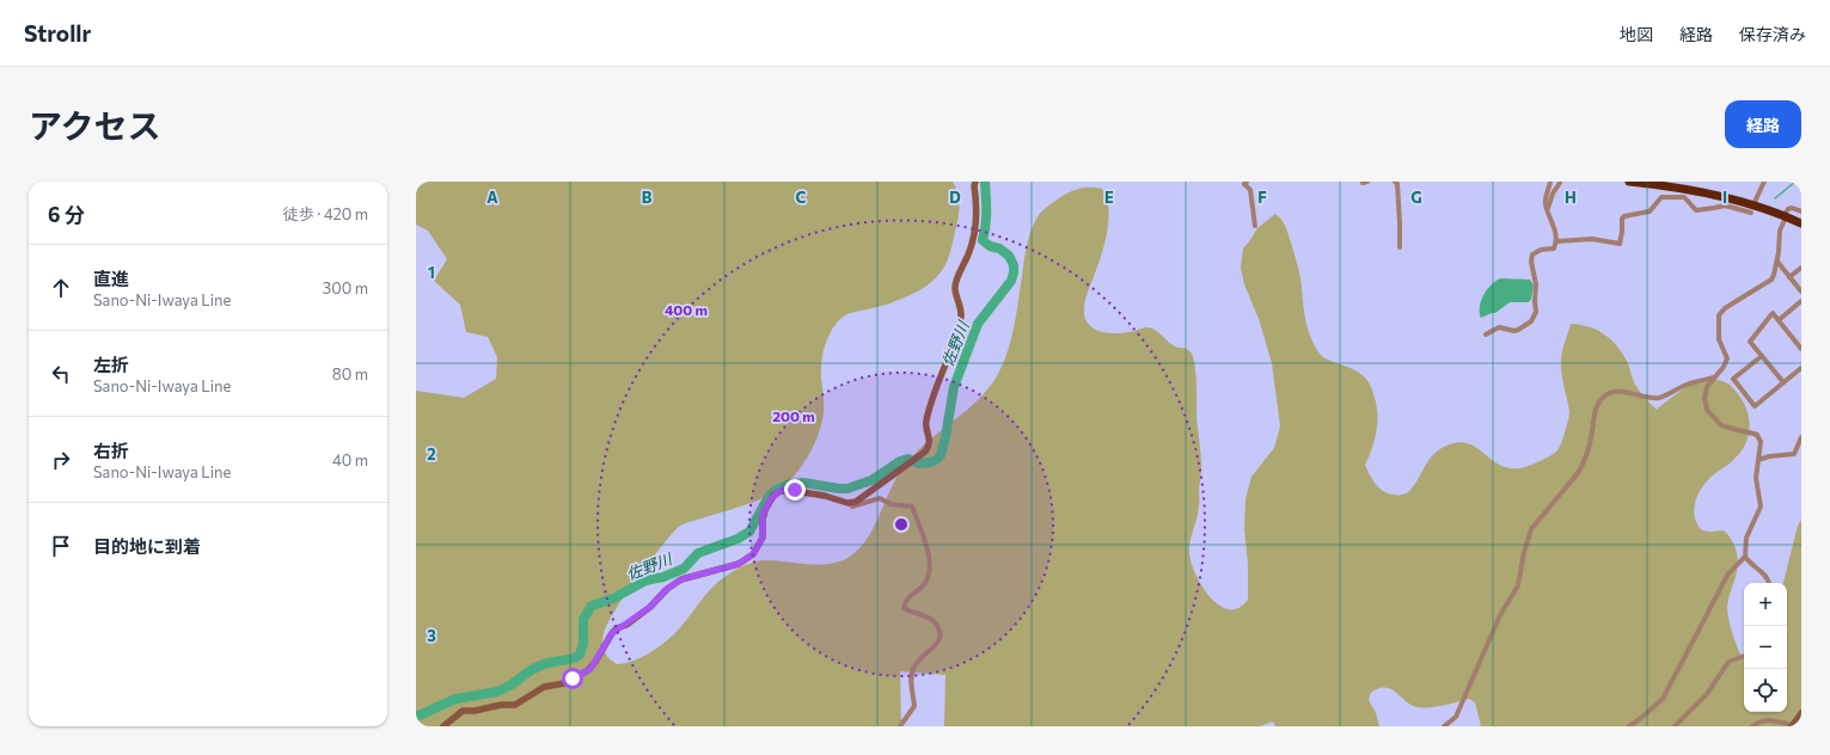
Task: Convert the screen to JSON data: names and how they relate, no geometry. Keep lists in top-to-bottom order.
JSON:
{
  "water": ["佐野川"],
  "page": {
    "header": "Strollr",
    "nav": ["地図", "経路", "保存済み"],
    "title": "アクセス",
    "buttons": "経路",
    "heading": ["6 分", "徒歩 · 420 m"],
    "list": [
      ["直進", "Sano-Ni-Iwaya Line", "300 m"],
      ["左折", "Sano-Ni-Iwaya Line", "80 m"],
      ["右折", "Sano-Ni-Iwaya Line", "40 m"],
      "目的地に到着"
    ],
    "map_buttons": ["+", "−"]
  },
  "grid": {
    "columns": [
      "A",
      "B",
      "C",
      "D",
      "E",
      "F",
      "G",
      "H",
      "I"
    ],
    "rows": ["1", "2", "3"]
  },
  "rings": ["400 m", "200 m"]
}
